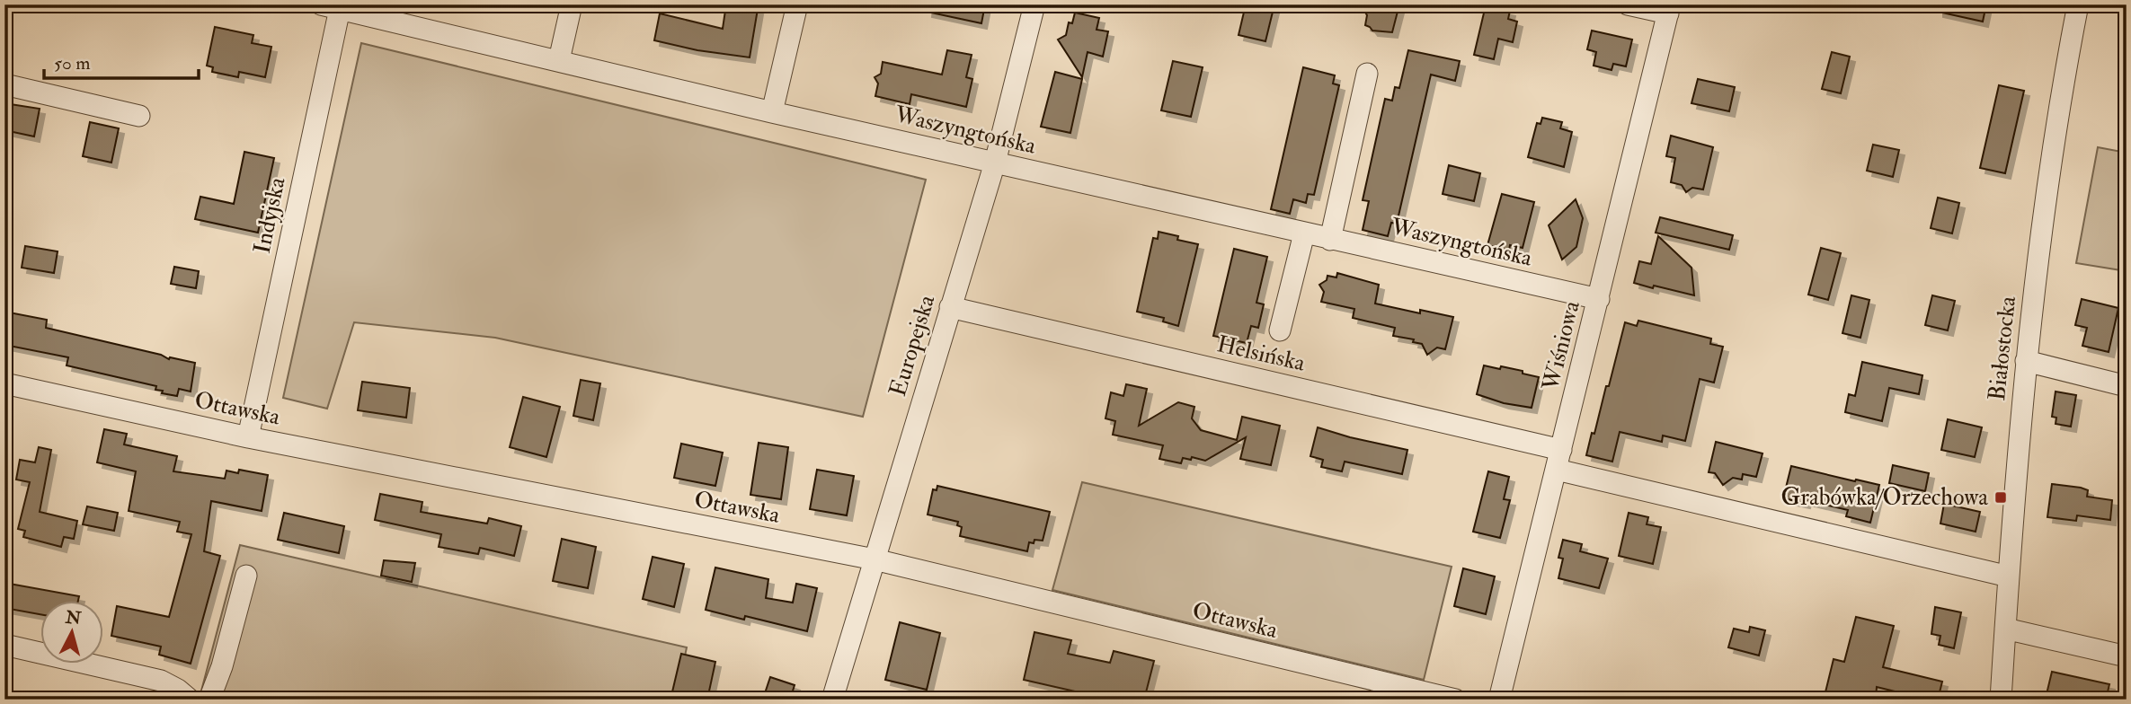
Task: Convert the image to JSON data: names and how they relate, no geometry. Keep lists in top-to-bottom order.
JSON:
{
  "streets": {
    "street": [
      "Waszyngtońska",
      "Indyjska",
      "Europejska",
      "Wiśniowa",
      "Białostocka",
      "Helsińska",
      "Ottawska"
    ]
  },
  "crossings": [
    ["Waszyngtońska", "Indyjska"],
    ["Waszyngtońska", "Europejska"],
    ["Waszyngtońska", "Wiśniowa"],
    ["Indyjska", "Ottawska"],
    ["Europejska", "Helsińska"],
    ["Europejska", "Ottawska"],
    ["Wiśniowa", "Helsińska"],
    ["Białostocka", "Helsińska"]
  ],
  "places": {
    "transit": ["Grabówka/Orzechowa"]
  },
  "scale_bar": "50 m",
  "north": "top"
}
